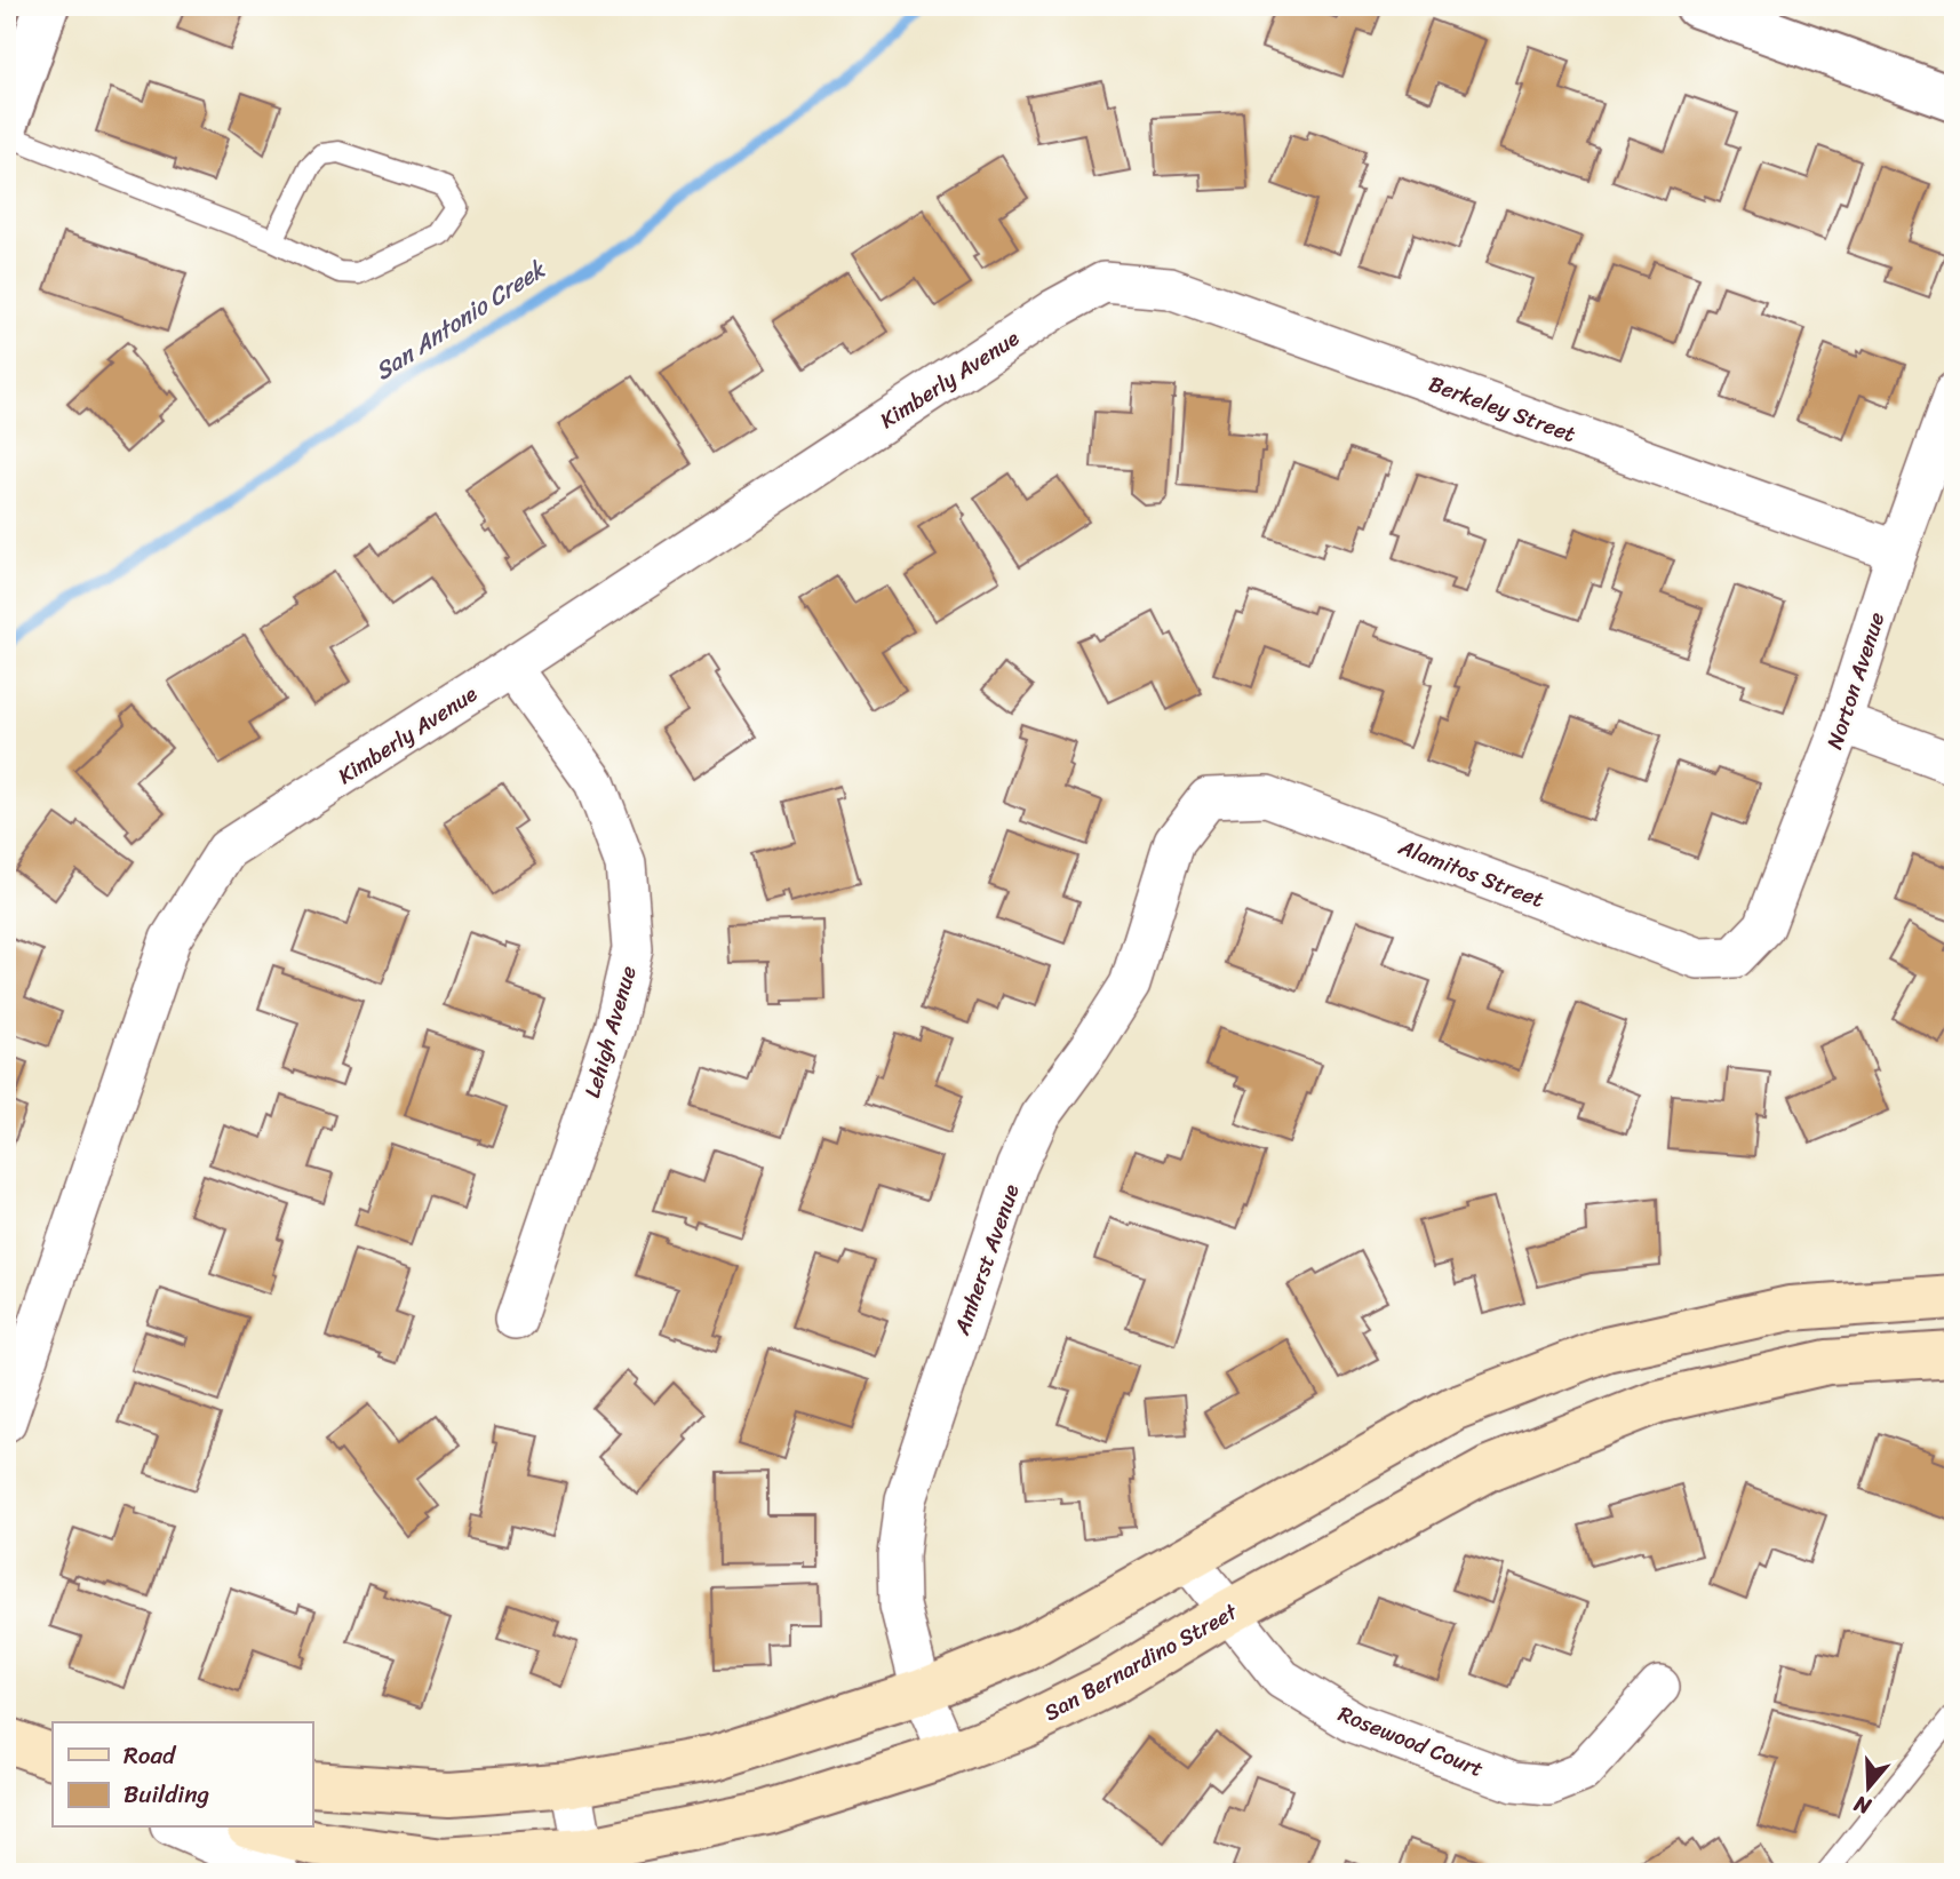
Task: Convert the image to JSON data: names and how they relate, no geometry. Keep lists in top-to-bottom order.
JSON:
{
  "streets": {
    "main road": ["San Bernardino Street"],
    "street": [
      "Kimberly Avenue",
      "Berkeley Street",
      "Norton Avenue",
      "Alamitos Street",
      "Lehigh Avenue",
      "Amherst Avenue",
      "Rosewood Court"
    ]
  },
  "crossings": [
    ["Kimberly Avenue", "Berkeley Street"],
    ["Kimberly Avenue", "Lehigh Avenue"],
    ["Berkeley Street", "Norton Avenue"],
    ["Norton Avenue", "Alamitos Street"],
    ["Alamitos Street", "Amherst Avenue"],
    ["Amherst Avenue", "San Bernardino Street"],
    ["San Bernardino Street", "Rosewood Court"]
  ],
  "water": ["San Antonio Creek"],
  "legend": ["Road", "Building"],
  "north": "bottom"
}
